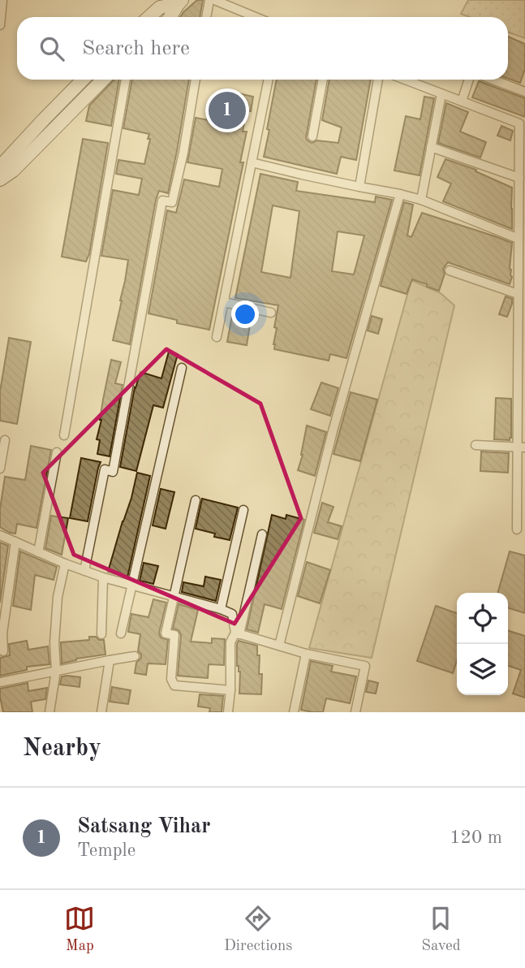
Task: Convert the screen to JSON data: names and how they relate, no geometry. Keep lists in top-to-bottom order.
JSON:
{
  "page": {
    "search": "Search here",
    "pins": "1",
    "heading": "Nearby",
    "list": [
      {
        "mark": "1",
        "name": "Satsang Vihar",
        "note": "Temple",
        "value": "120 m"
      }
    ],
    "nav": ["Map", "Directions", "Saved"]
  }
}
